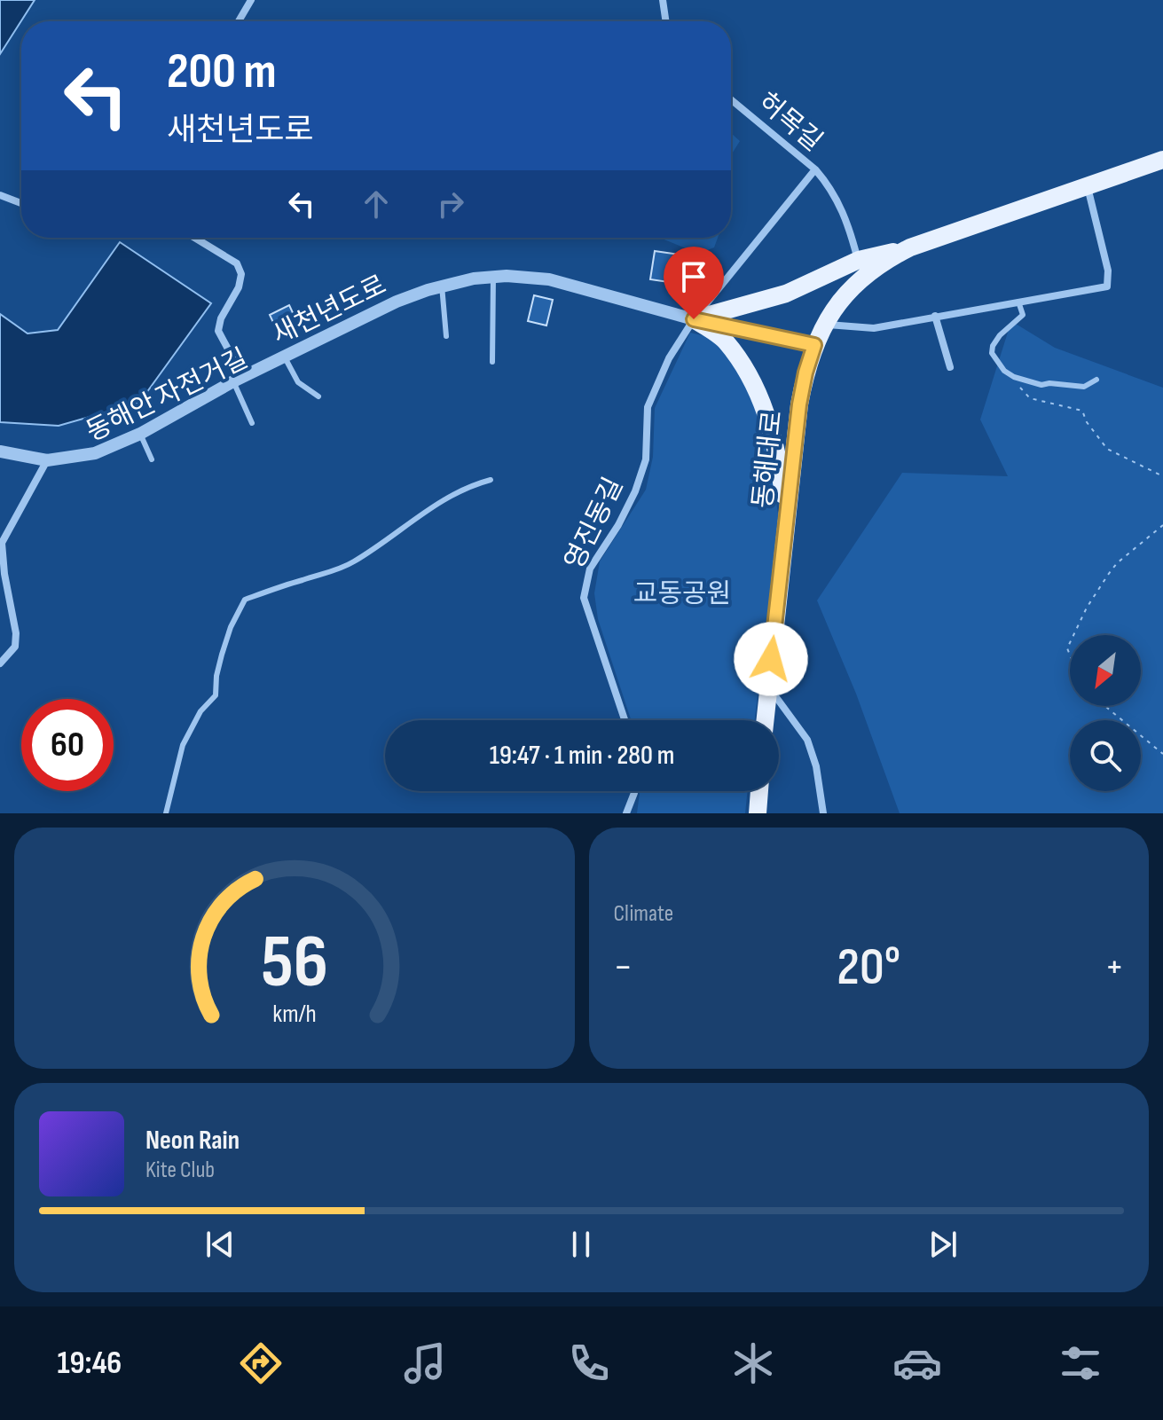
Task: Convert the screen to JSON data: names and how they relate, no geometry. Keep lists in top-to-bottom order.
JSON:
{
  "streets": {
    "main road": ["동해대로"],
    "street": ["허목길", "새천년도로", "영진동길"]
  },
  "crossings": [
    ["허목길", "새천년도로"],
    ["허목길", "영진동길"],
    ["새천년도로", "동해대로"],
    ["새천년도로", "영진동길"]
  ],
  "parks": ["교동공원"],
  "north": "bottom left",
  "page": {
    "turn": ["200 m", "새천년도로"],
    "limit": "60",
    "trip": "19:47 · 1 min · 280 m",
    "tile": "Climate",
    "heat": ["−", "20°", "+"],
    "song": ["Neon Rain", "Kite Club"],
    "tabs": "19:46",
    "gauge": ["56", "km/h"]
  }
}
